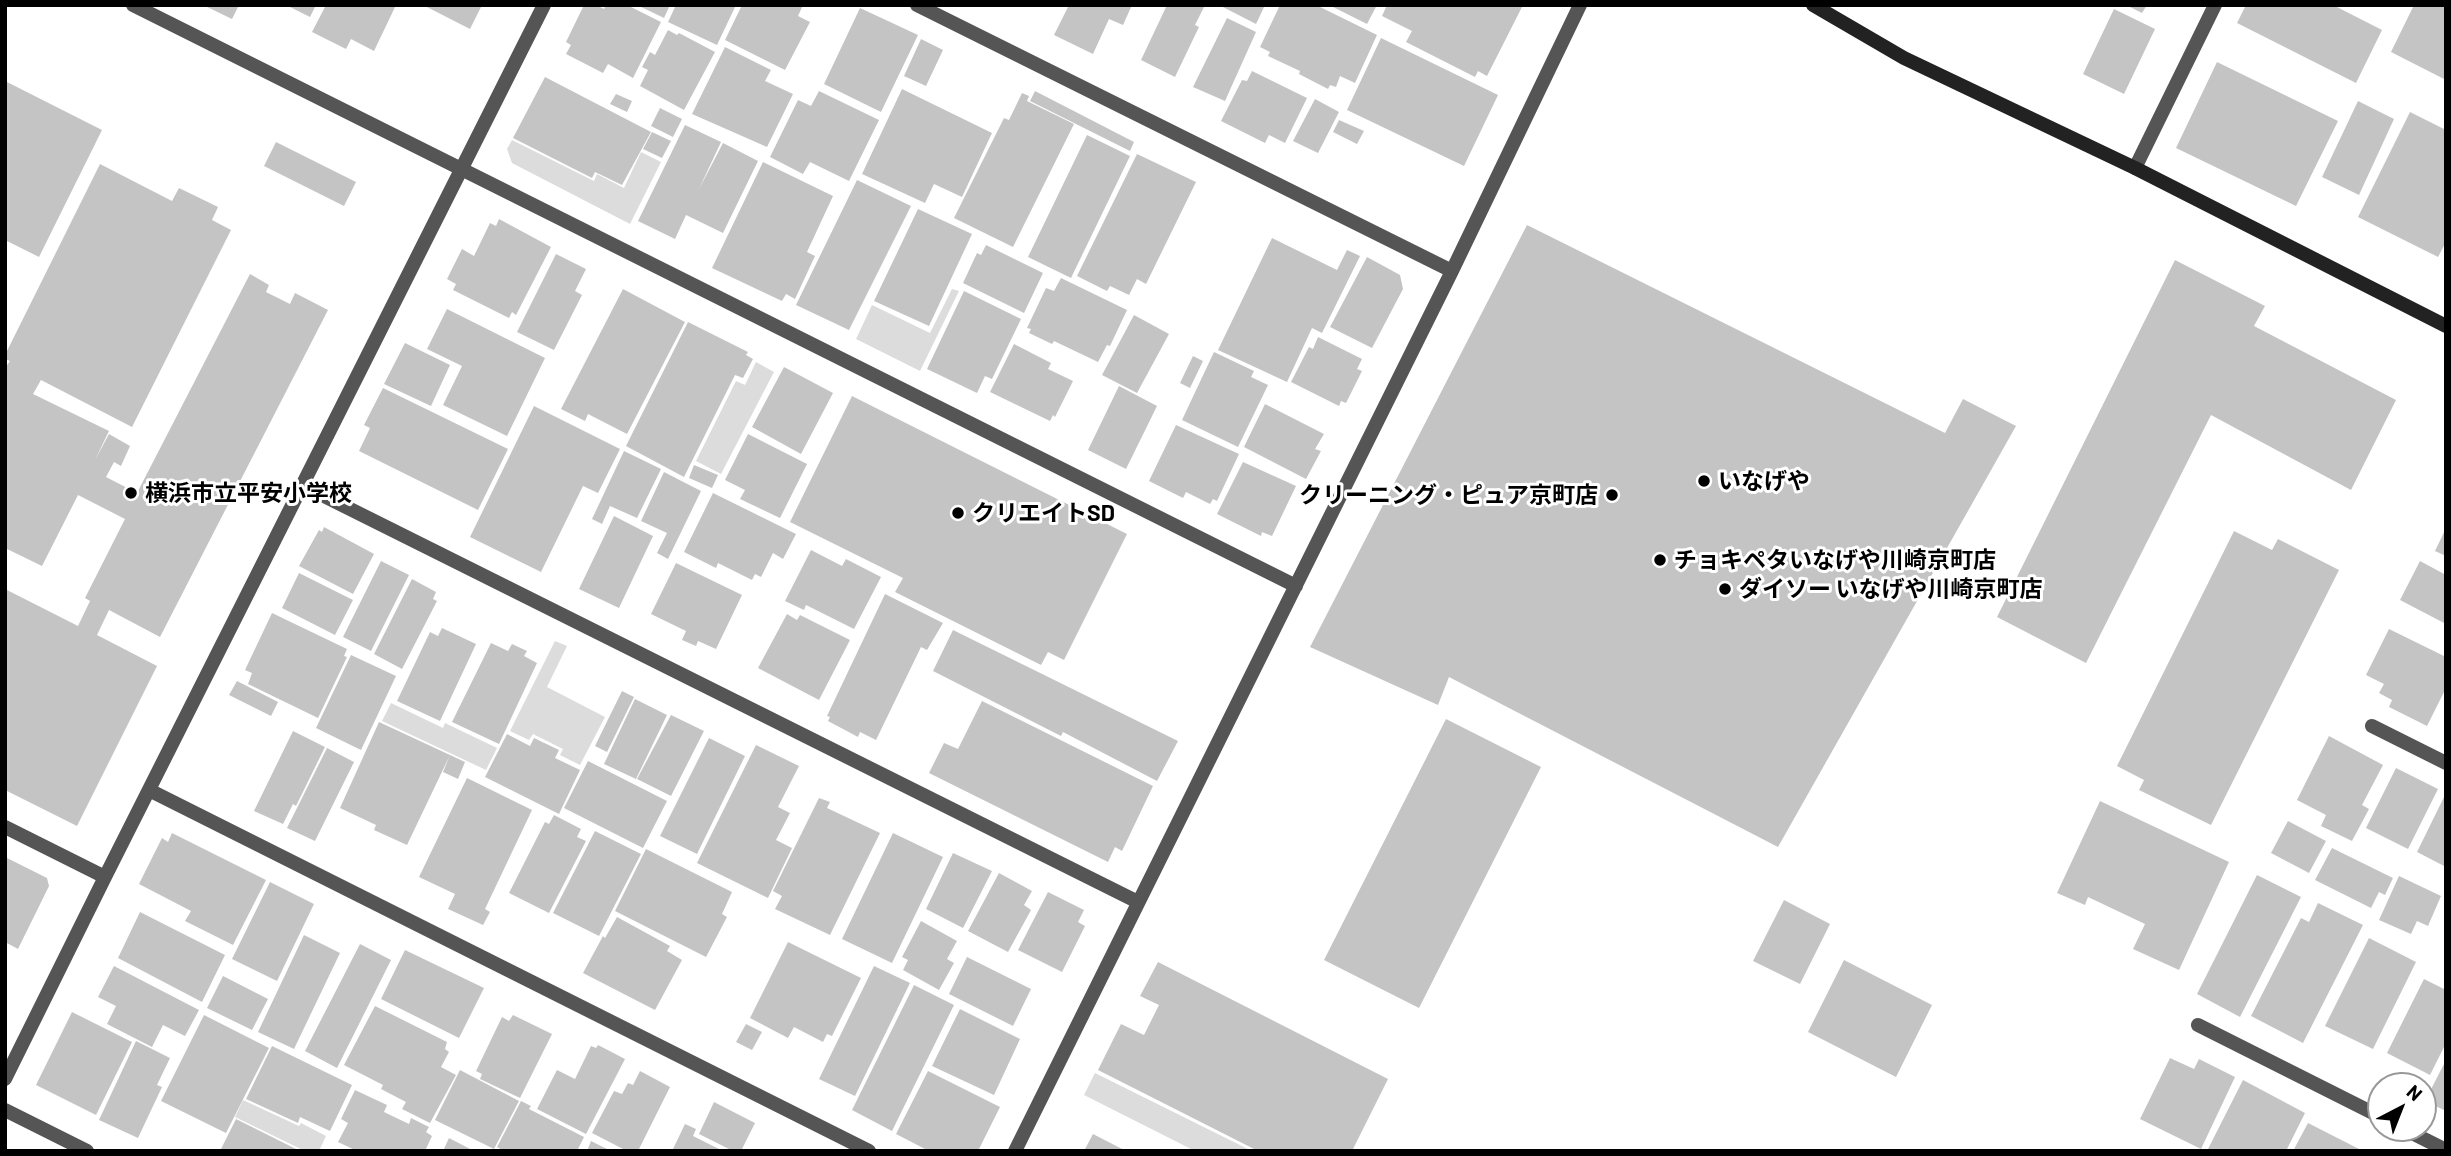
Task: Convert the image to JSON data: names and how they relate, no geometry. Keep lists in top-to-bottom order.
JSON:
{
  "places": [
    "いなげや",
    "横浜市立平安小学校",
    "クリーニング・ピュア京町店",
    "クリエイトSD",
    "チョキペタいなげや川崎京町店",
    "ダイソー いなげや川崎京町店"
  ],
  "north": "top right"
}
